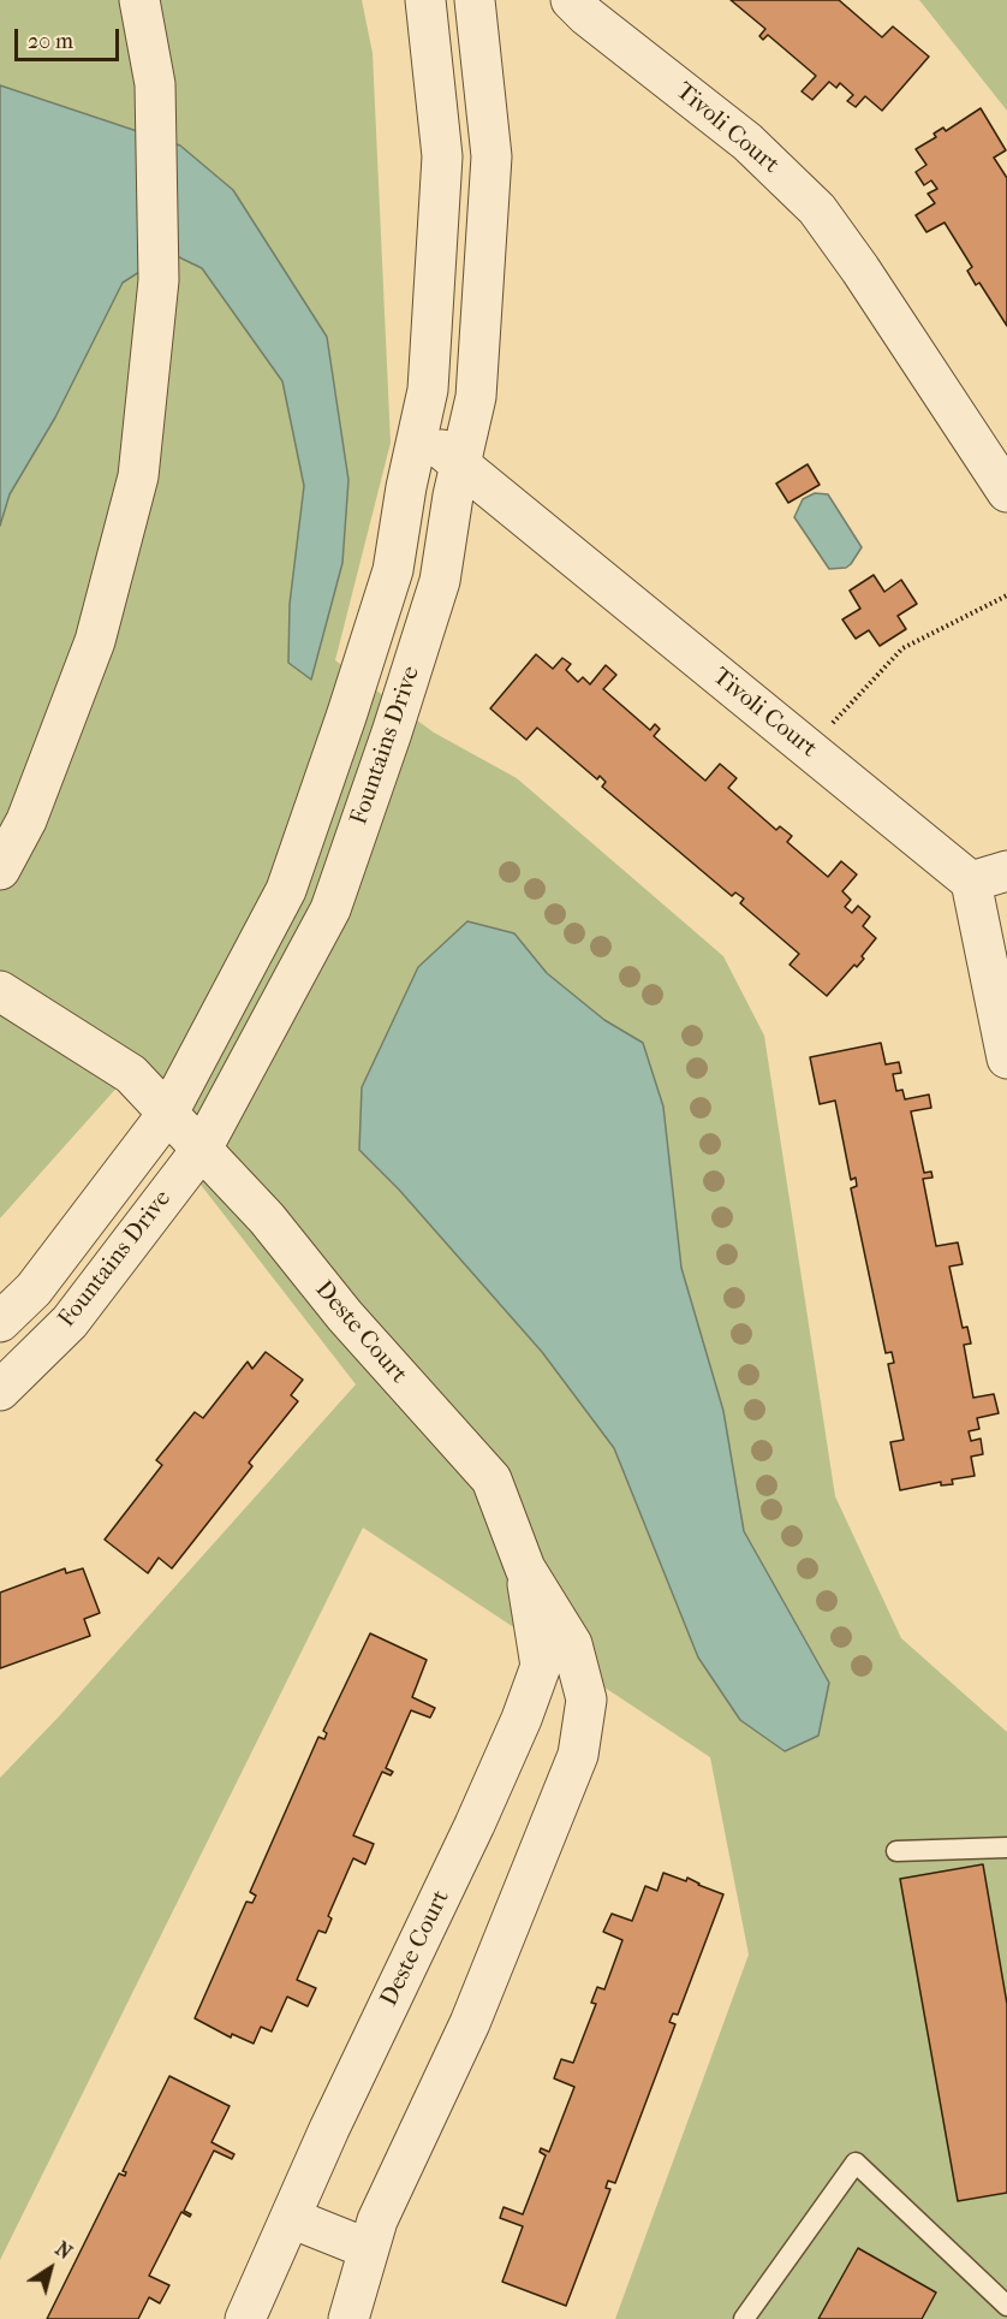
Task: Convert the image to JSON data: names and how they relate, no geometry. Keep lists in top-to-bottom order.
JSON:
{
  "streets": {
    "street": ["Tivoli Court", "Fountains Drive", "Deste Court"]
  },
  "crossings": [
    ["Tivoli Court", "Fountains Drive"],
    ["Fountains Drive", "Deste Court"]
  ],
  "scale_bar": "20 m",
  "north": "top right"
}
